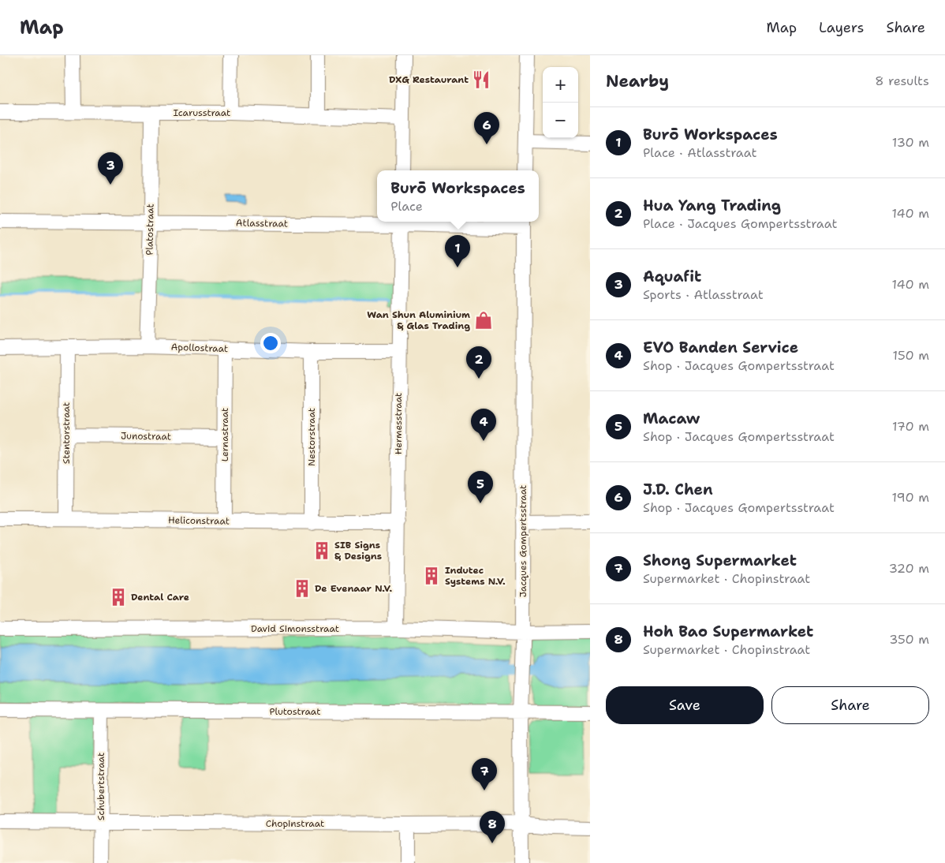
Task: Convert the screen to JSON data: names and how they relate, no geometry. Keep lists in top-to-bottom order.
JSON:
{
  "streets": {
    "street": [
      "Icarusstraat",
      "Atlasstraat",
      "Platostraat",
      "Apollostraat",
      "Hermesstraat",
      "Stentorstraat",
      "Lernastraat",
      "Junostraat",
      "Nestorstraat",
      "Heliconstraat",
      "Jacques Gompertsstraat",
      "David Simonsstraat",
      "Plutostraat",
      "Schubertstraat",
      "Chopinstraat"
    ]
  },
  "crossings": [
    ["Icarusstraat", "Platostraat"],
    ["Atlasstraat", "Platostraat"],
    ["Atlasstraat", "Hermesstraat"],
    ["Atlasstraat", "Jacques Gompertsstraat"],
    ["Platostraat", "Apollostraat"],
    ["Apollostraat", "Hermesstraat"],
    ["Apollostraat", "Stentorstraat"],
    ["Apollostraat", "Lernastraat"],
    ["Apollostraat", "Nestorstraat"],
    ["Hermesstraat", "Heliconstraat"],
    ["Hermesstraat", "David Simonsstraat"],
    ["Stentorstraat", "Junostraat"],
    ["Stentorstraat", "Heliconstraat"],
    ["Lernastraat", "Junostraat"],
    ["Lernastraat", "Heliconstraat"],
    ["Nestorstraat", "Heliconstraat"],
    ["Jacques Gompertsstraat", "David Simonsstraat"],
    ["Jacques Gompertsstraat", "Plutostraat"],
    ["Jacques Gompertsstraat", "Chopinstraat"],
    ["Plutostraat", "Schubertstraat"],
    ["Schubertstraat", "Chopinstraat"]
  ],
  "places": {
    "restaurant": ["DXG Restaurant"],
    "shop": ["Wan Shun Aluminium & Glas Trading"],
    "building": [
      "SIB Signs & Designs",
      "Indutec Systems N.V.",
      "De Evenaar N.V.",
      "Dental Care"
    ]
  },
  "page": {
    "header": "Map",
    "nav": ["Map", "Layers", "Share"],
    "heading": ["Nearby", "8 results"],
    "map_buttons": ["+", "−"],
    "list": [
      {
        "mark": "1",
        "name": "Burō Workspaces",
        "note": "Place · Atlasstraat",
        "value": "130 m"
      },
      {
        "mark": "2",
        "name": "Hua Yang Trading",
        "note": "Place · Jacques Gompertsstraat",
        "value": "140 m"
      },
      {
        "mark": "3",
        "name": "Aquafit",
        "note": "Sports · Atlasstraat",
        "value": "140 m"
      },
      {
        "mark": "4",
        "name": "EVO Banden Service",
        "note": "Shop · Jacques Gompertsstraat",
        "value": "150 m"
      },
      {
        "mark": "5",
        "name": "Macaw",
        "note": "Shop · Jacques Gompertsstraat",
        "value": "170 m"
      },
      {
        "mark": "6",
        "name": "J.D. Chen",
        "note": "Shop · Jacques Gompertsstraat",
        "value": "190 m"
      },
      {
        "mark": "7",
        "name": "Shong Supermarket",
        "note": "Supermarket · Chopinstraat",
        "value": "320 m"
      },
      {
        "mark": "8",
        "name": "Hoh Bao Supermarket",
        "note": "Supermarket · Chopinstraat",
        "value": "350 m"
      }
    ],
    "pins": [
      "6",
      "3",
      "1",
      "2",
      "4",
      "5",
      "7",
      "8"
    ],
    "popup": ["Burō Workspaces", "Place"],
    "buttons": ["Save", "Share"]
  }
}
